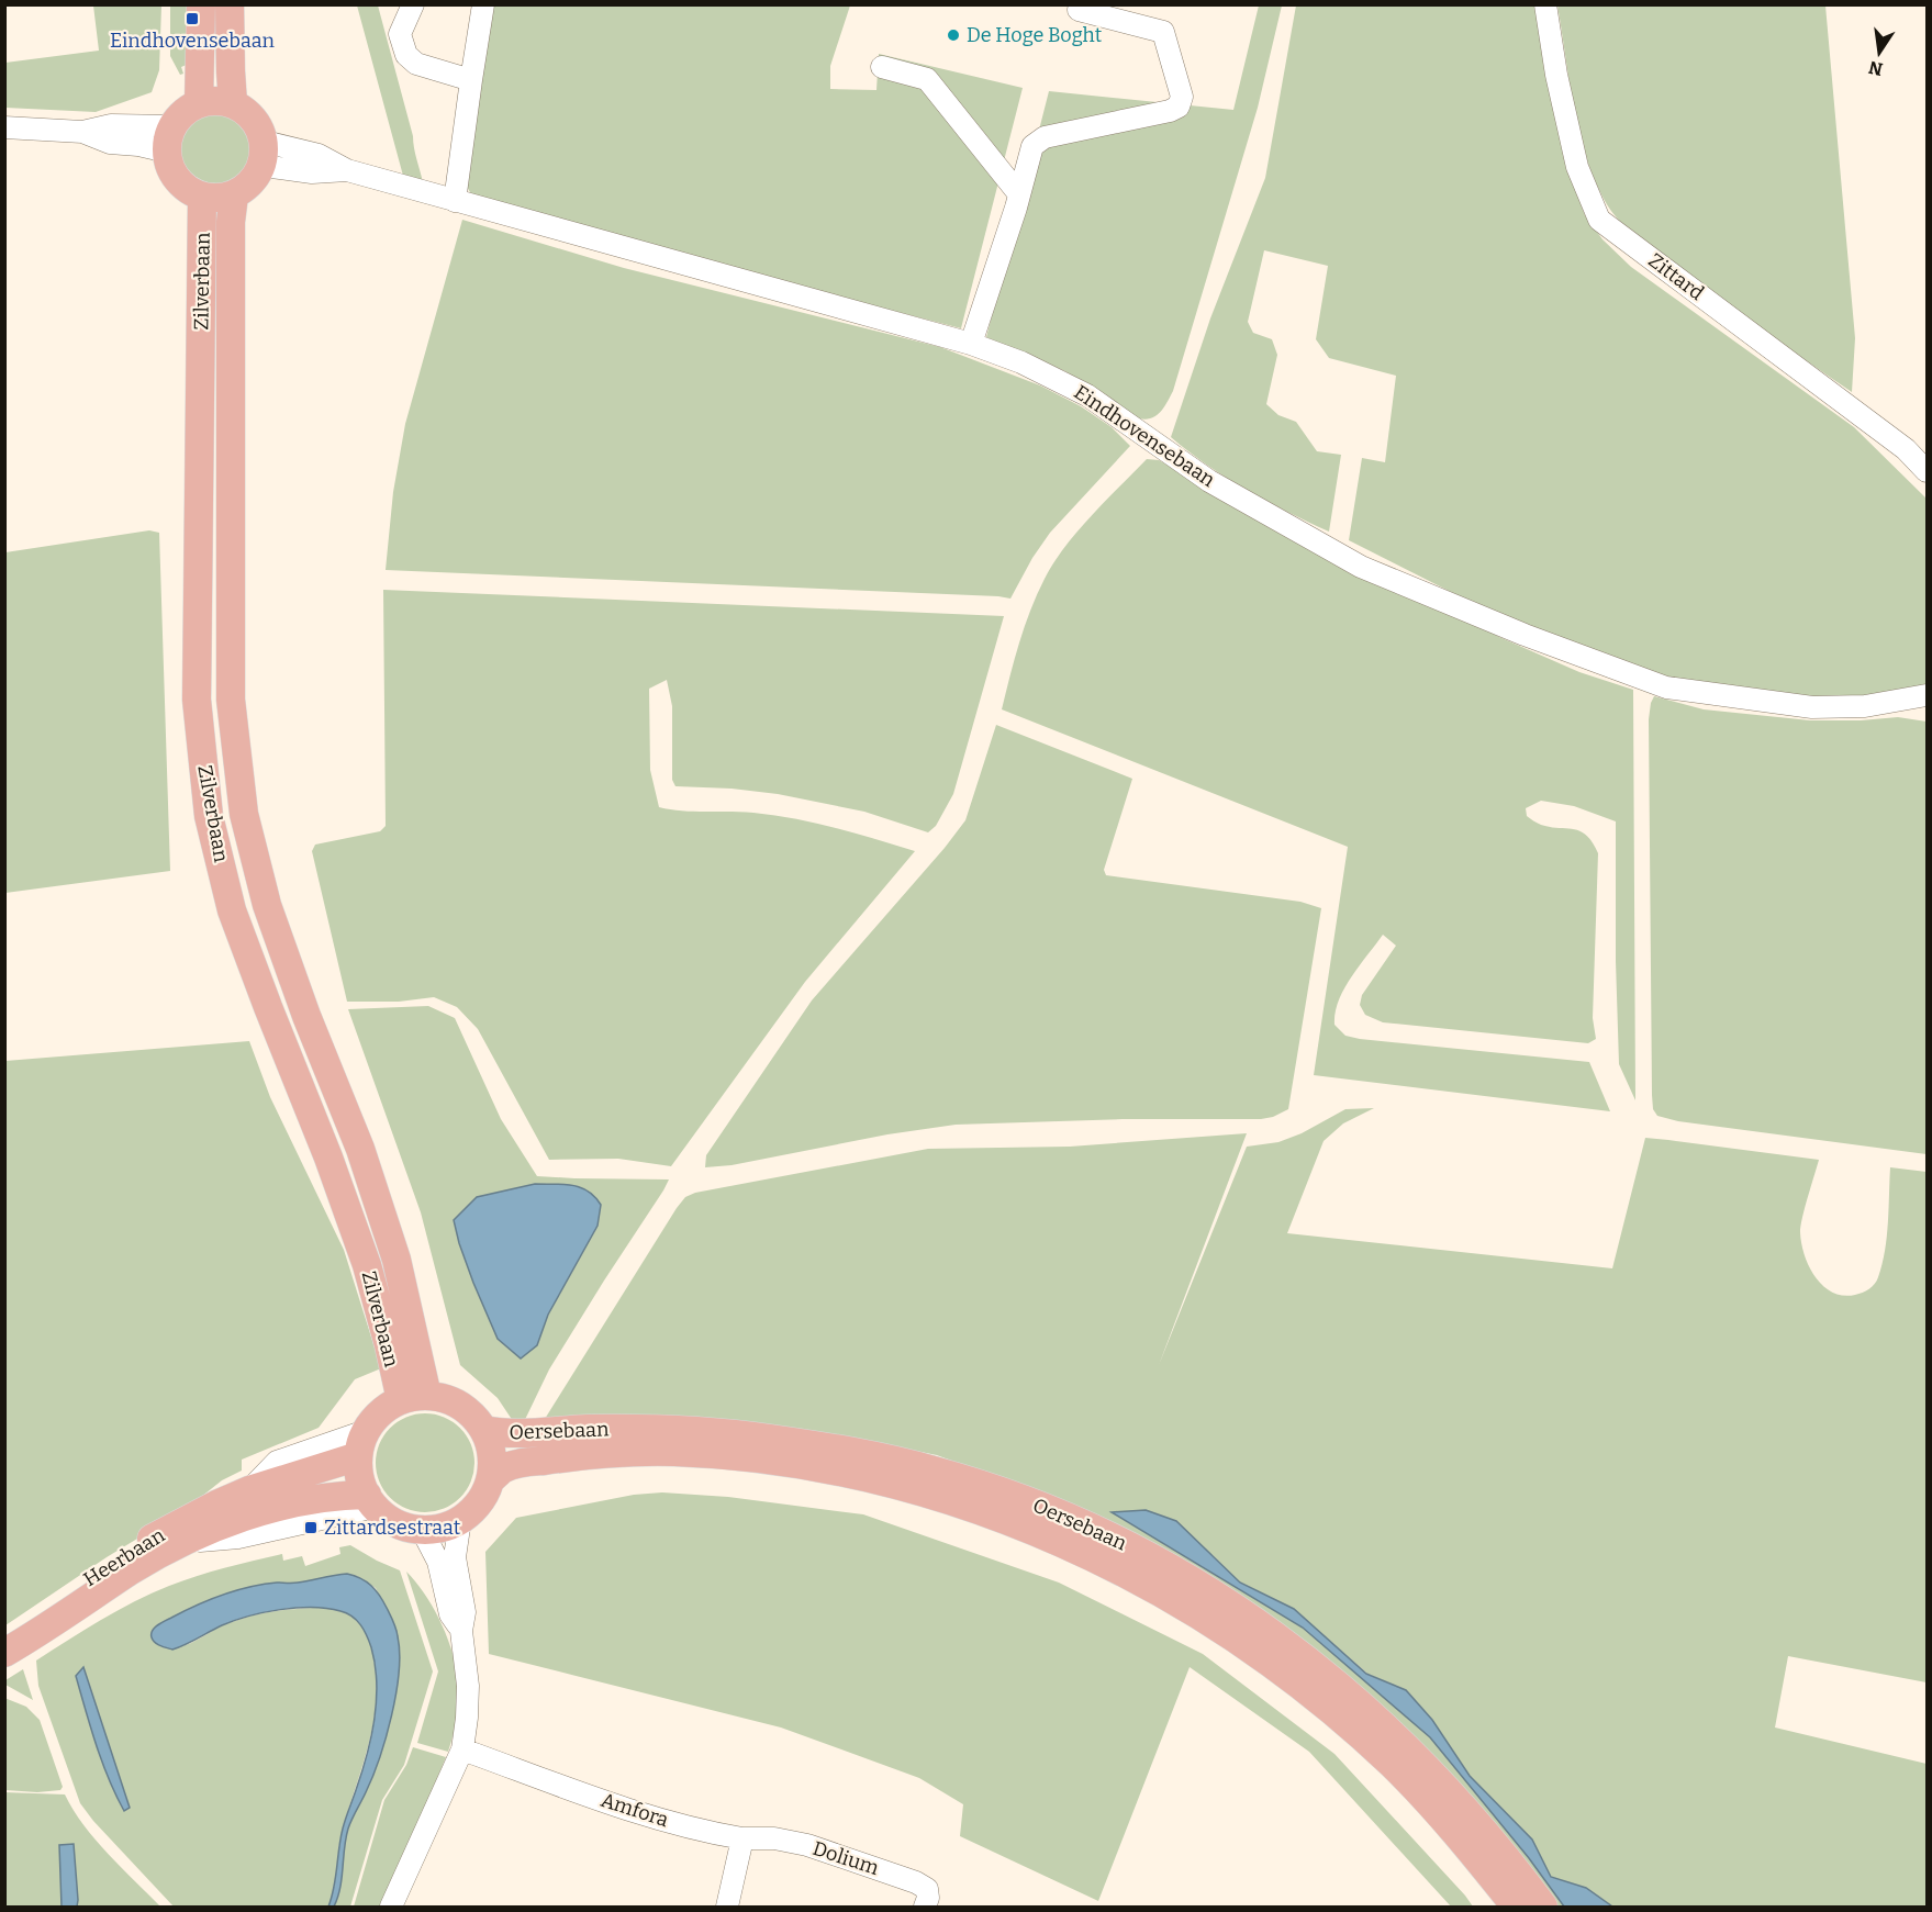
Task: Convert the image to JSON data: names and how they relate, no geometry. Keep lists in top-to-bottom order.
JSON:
{
  "streets": {
    "main road": ["Zilverbaan", "Oersebaan", "Heerbaan"],
    "street": [
      "Zittard",
      "Eindhovensebaan",
      "Amfora",
      "Dolium"
    ]
  },
  "crossings": [
    ["Zilverbaan", "Eindhovensebaan"],
    ["Zilverbaan", "Oersebaan"],
    ["Zilverbaan", "Heerbaan"],
    ["Oersebaan", "Heerbaan"],
    ["Amfora", "Dolium"]
  ],
  "places": {
    "transit": ["Eindhovensebaan", "Zittardsestraat"],
    "other": ["De Hoge Boght"]
  },
  "north": "bottom"
}
